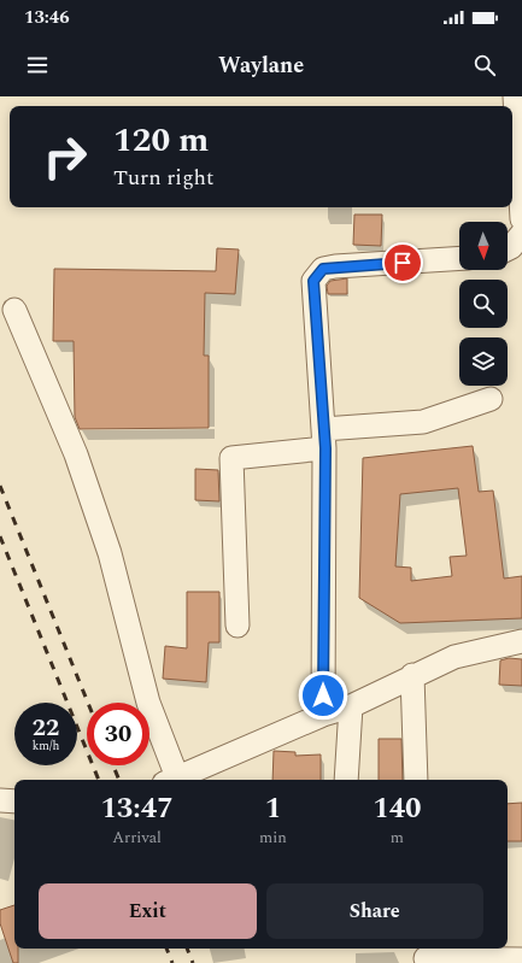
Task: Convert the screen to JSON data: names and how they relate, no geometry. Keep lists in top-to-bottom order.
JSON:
{
  "north": "bottom",
  "page": {
    "status": "13:46",
    "header": "Waylane",
    "turn": ["120 m", "Turn right"],
    "speed": "22 km/h",
    "limit": "30",
    "eta": [
      "13:47",
      "Arrival",
      "1",
      "min",
      "140",
      "m"
    ],
    "buttons": ["Exit", "Share"]
  }
}
